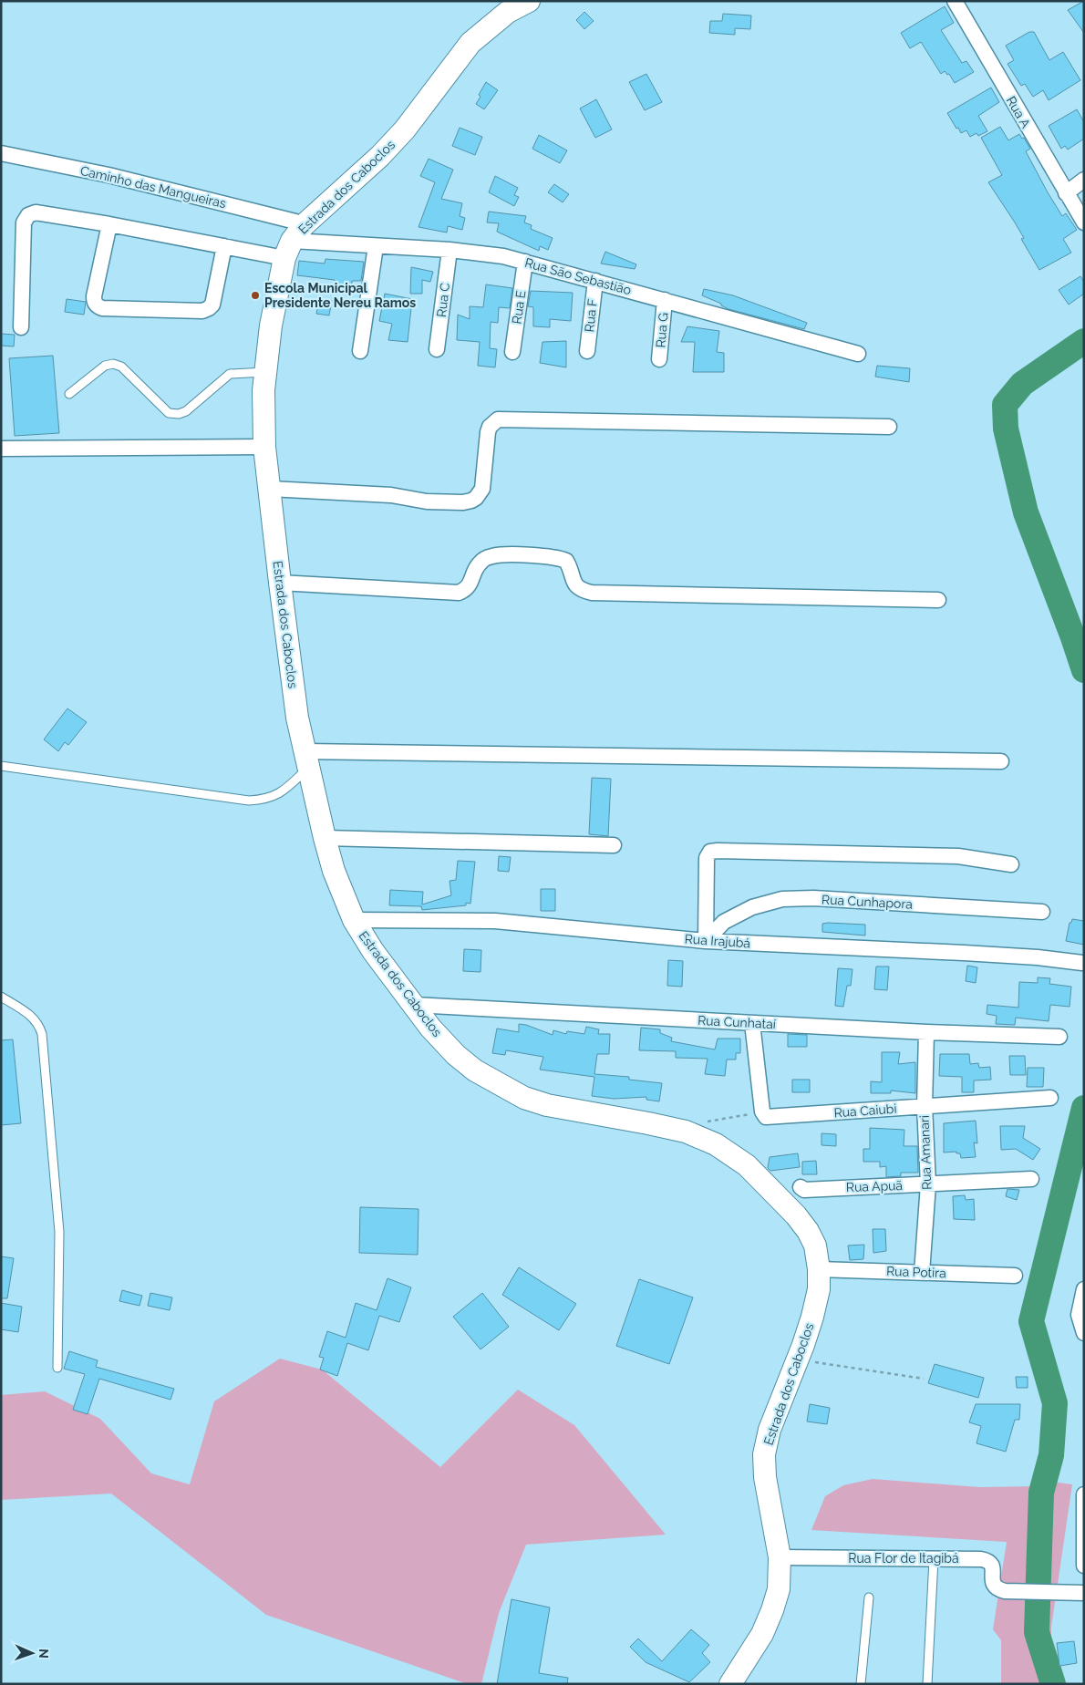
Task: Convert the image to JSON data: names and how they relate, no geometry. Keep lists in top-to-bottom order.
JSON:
{
  "streets": {
    "street": [
      "Rua A",
      "Caminho das Mangueiras",
      "Estrada dos Caboclos",
      "Rua São Sebastião",
      "Rua C",
      "Rua E",
      "Rua F",
      "Rua G",
      "Rua Cunhapora",
      "Rua Irajubá",
      "Rua Cunhataí",
      "Rua Caiubi",
      "Rua Amanari",
      "Rua Apuã",
      "Rua Potira",
      "Rua Flor de Itagibá"
    ]
  },
  "crossings": [
    ["Caminho das Mangueiras", "Estrada dos Caboclos"],
    ["Caminho das Mangueiras", "Rua São Sebastião"],
    ["Estrada dos Caboclos", "Rua São Sebastião"],
    ["Estrada dos Caboclos", "Rua Irajubá"],
    ["Estrada dos Caboclos", "Rua Cunhataí"],
    ["Estrada dos Caboclos", "Rua Potira"],
    ["Estrada dos Caboclos", "Rua Flor de Itagibá"],
    ["Rua São Sebastião", "Rua C"],
    ["Rua São Sebastião", "Rua E"],
    ["Rua São Sebastião", "Rua F"],
    ["Rua São Sebastião", "Rua G"],
    ["Rua Cunhapora", "Rua Irajubá"],
    ["Rua Cunhataí", "Rua Amanari"],
    ["Rua Caiubi", "Rua Amanari"],
    ["Rua Amanari", "Rua Apuã"],
    ["Rua Amanari", "Rua Potira"]
  ],
  "places": ["Escola Municipal Presidente Nereu Ramos"],
  "north": "right"
}
